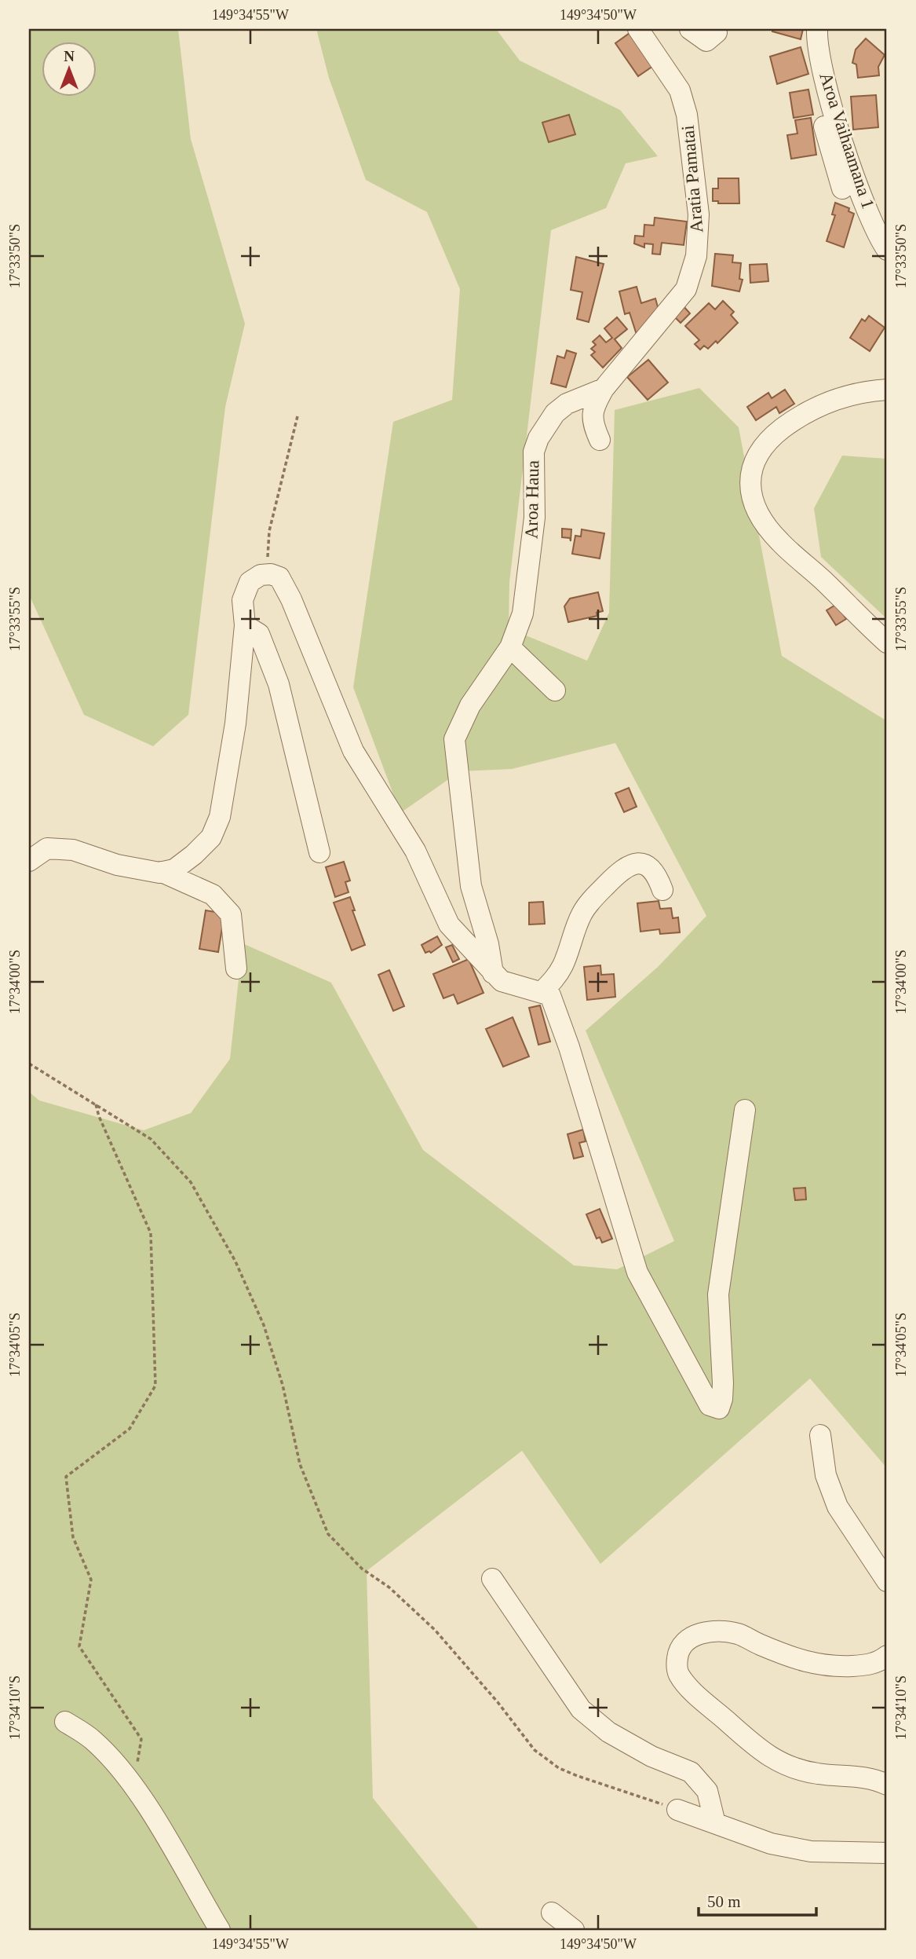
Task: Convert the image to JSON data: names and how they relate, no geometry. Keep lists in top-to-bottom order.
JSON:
{
  "streets": {
    "street": ["Aroa Vaihaamana 1", "Aratia Pamatai", "Aroa Haua"]
  },
  "crossings": [
    ["Aratia Pamatai", "Aroa Haua"]
  ],
  "scale_bar": "50 m",
  "north": "top",
  "coordinates": [
    "149°34'55\"W",
    "149°34'50\"W",
    "17°33'50\"S",
    "17°33'55\"S",
    "17°34'00\"S",
    "17°34'05\"S",
    "17°34'10\"S"
  ]
}
